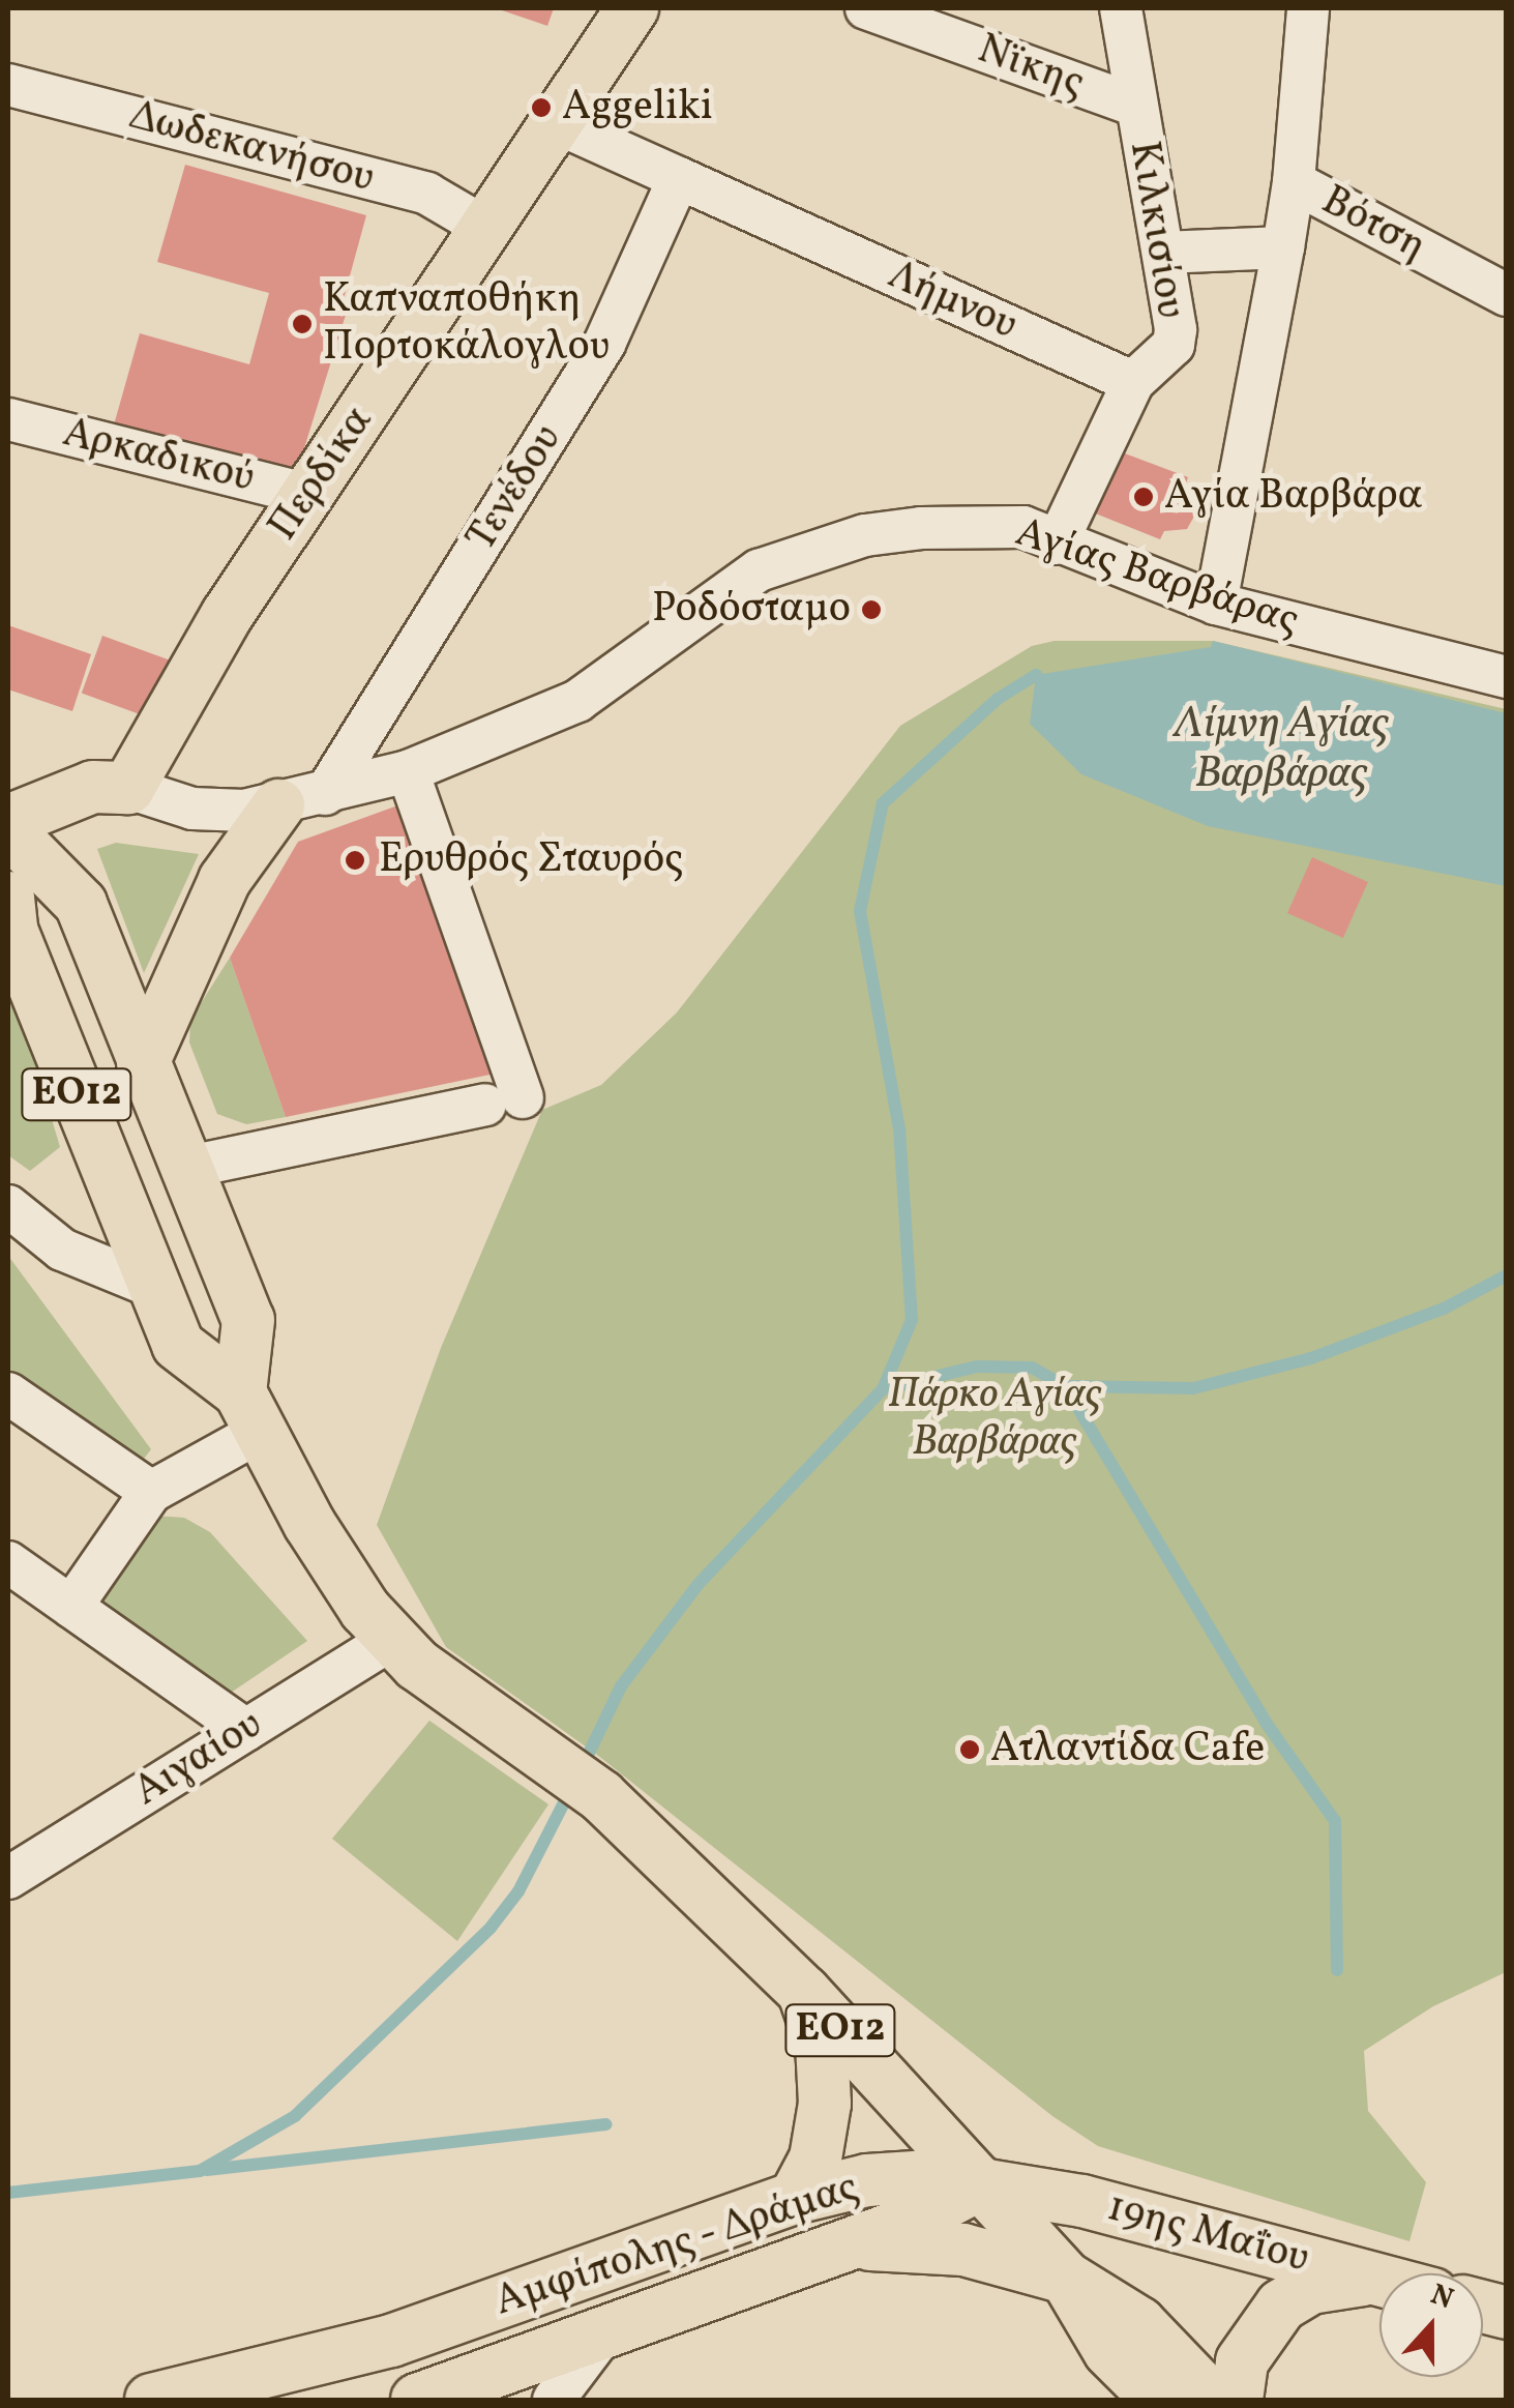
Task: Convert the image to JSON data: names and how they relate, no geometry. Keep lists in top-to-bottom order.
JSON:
{
  "streets": {
    "main road": [
      "Περδίκα",
      "ΕΟ12",
      "19ης Μαΐου",
      "Αμφίπολης - Δράμας"
    ],
    "street": [
      "Νϊκης",
      "Δωδεκανήσου",
      "Βότση",
      "Κιλκισίου",
      "Λήμνου",
      "Αρκαδικού",
      "Τενέδου",
      "Αγίας Βαρβάρας",
      "Αιγαίου"
    ]
  },
  "crossings": [
    ["Νϊκης", "Κιλκισίου"],
    ["Δωδεκανήσου", "Περδίκα"],
    ["Βότση", "Κιλκισίου"],
    ["Κιλκισίου", "Λήμνου"],
    ["Κιλκισίου", "Αγίας Βαρβάρας"],
    ["Λήμνου", "Τενέδου"],
    ["Αρκαδικού", "Περδίκα"],
    ["Περδίκα", "Αγίας Βαρβάρας"],
    ["Τενέδου", "Αγίας Βαρβάρας"],
    ["ΕΟ12", "Αιγαίου"],
    ["ΕΟ12", "19ης Μαΐου"],
    ["ΕΟ12", "Αμφίπολης - Δράμας"],
    ["19ης Μαΐου", "Αμφίπολης - Δράμας"]
  ],
  "water": ["Λίμνη Αγίας Βαρβάρας"],
  "parks": ["Πάρκο Αγίας Βαρβάρας"],
  "places": [
    "Aggeliki",
    "Καπναποθήκη Πορτοκάλογλου",
    "Αγία Βαρβάρα",
    "Ροδόσταμο",
    "Ερυθρός Σταυρός",
    "Ατλαντίδα Cafe"
  ],
  "north": "top"
}
